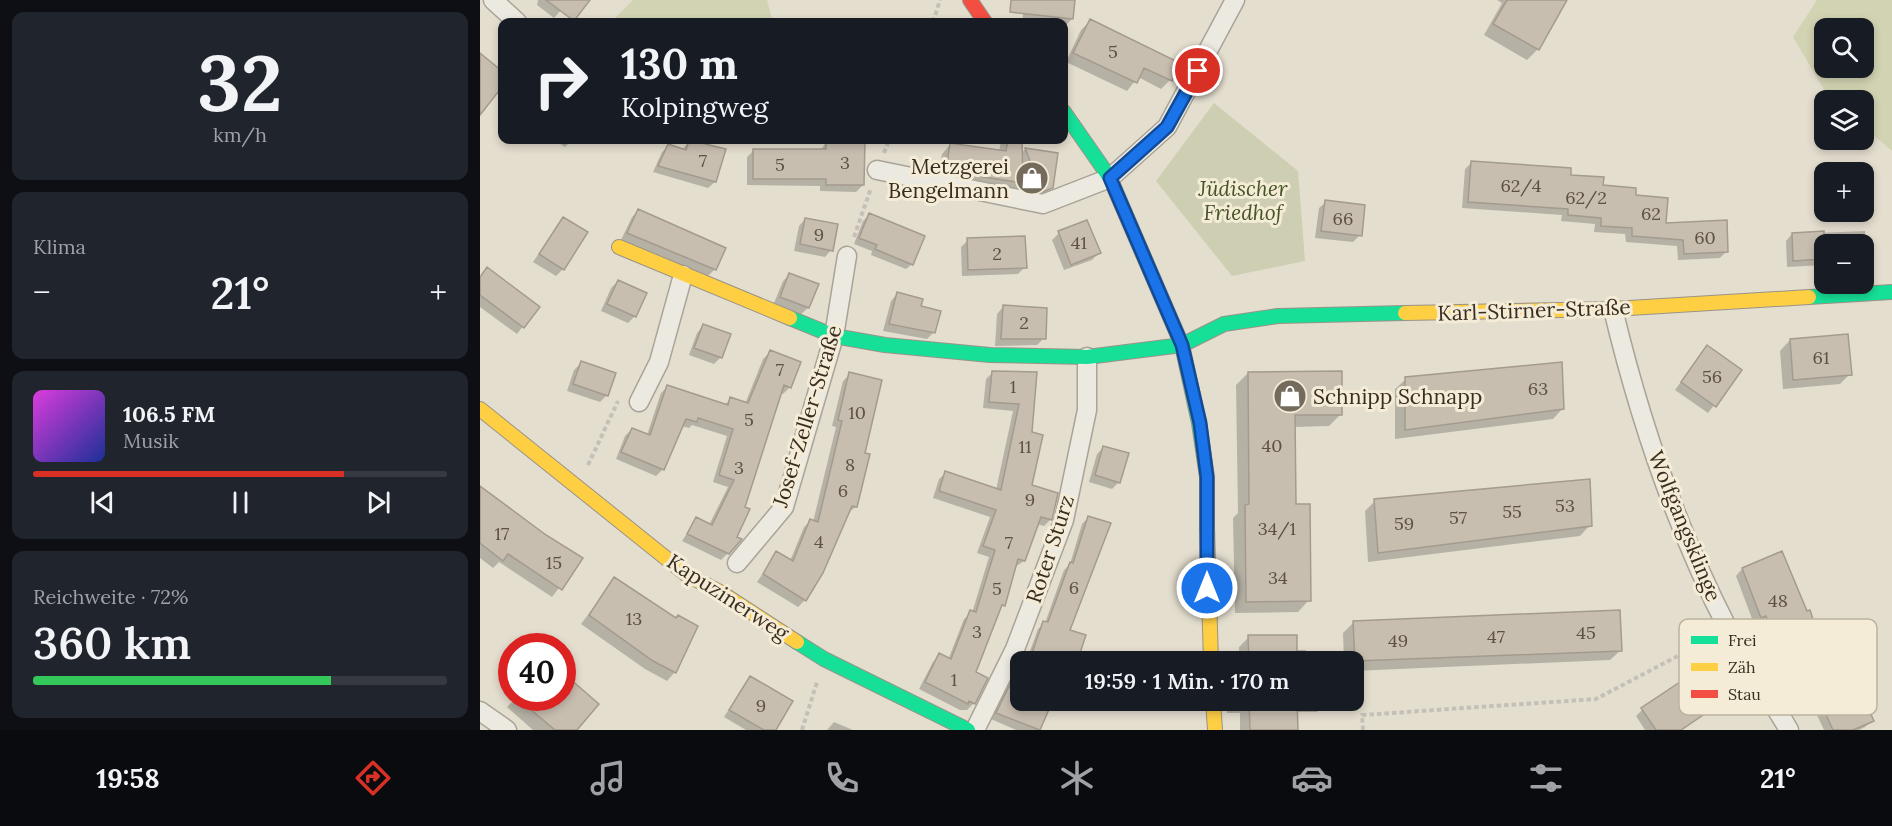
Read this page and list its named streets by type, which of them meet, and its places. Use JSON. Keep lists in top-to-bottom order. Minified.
{"streets":{"street":["Karl-Stirner-Straße","Josef-Zeller-Straße","Wolfgangsklinge","Roter Sturz","Kapuzinerweg"]},"crossings":[["Karl-Stirner-Straße","Josef-Zeller-Straße"],["Karl-Stirner-Straße","Wolfgangsklinge"],["Karl-Stirner-Straße","Roter Sturz"]],"parks":["Jüdischer Friedhof"],"places":{"shop":["Metzgerei Bengelmann","Schnipp Schnapp"]},"house_numbers":["5","7","3","5","62/4","62/2","62","66","9","60","41","2","2","61","7","56","1","63","10","5","40","11","8","3","6","9","53","55","57","59","34/1","17","4","7","15","34","6","5","48","13","3","45","47","49","1","9"],"legend":["Frei","Zäh","Stau"],"page":{"tile":[["32","km/h"],"Klima",["Reichweite · 72%","360 km"]],"map_buttons":["+","−"],"turn":["130 m","Kolpingweg"],"heat":["−","21°","+"],"song":["106.5 FM","Musik"],"limit":"40","trip":"19:59 · 1 Min. · 170 m","tabs":["19:58","21°"]}}
